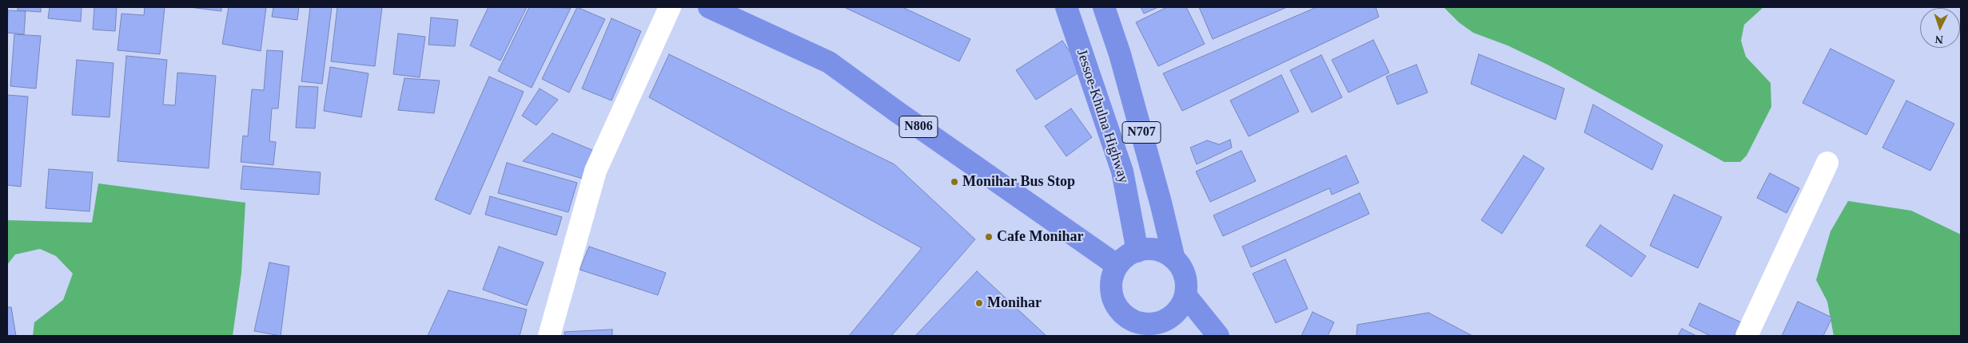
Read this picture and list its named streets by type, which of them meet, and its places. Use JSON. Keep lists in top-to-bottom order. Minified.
{"streets":{"highway":["Jessoe-Khulna Highway","N806","N707"]},"crossings":[["Jessoe-Khulna Highway","N806"],["Jessoe-Khulna Highway","N707"],["N806","N707"]],"places":["Monihar Bus Stop","Cafe Monihar","Monihar"],"north":"bottom"}
